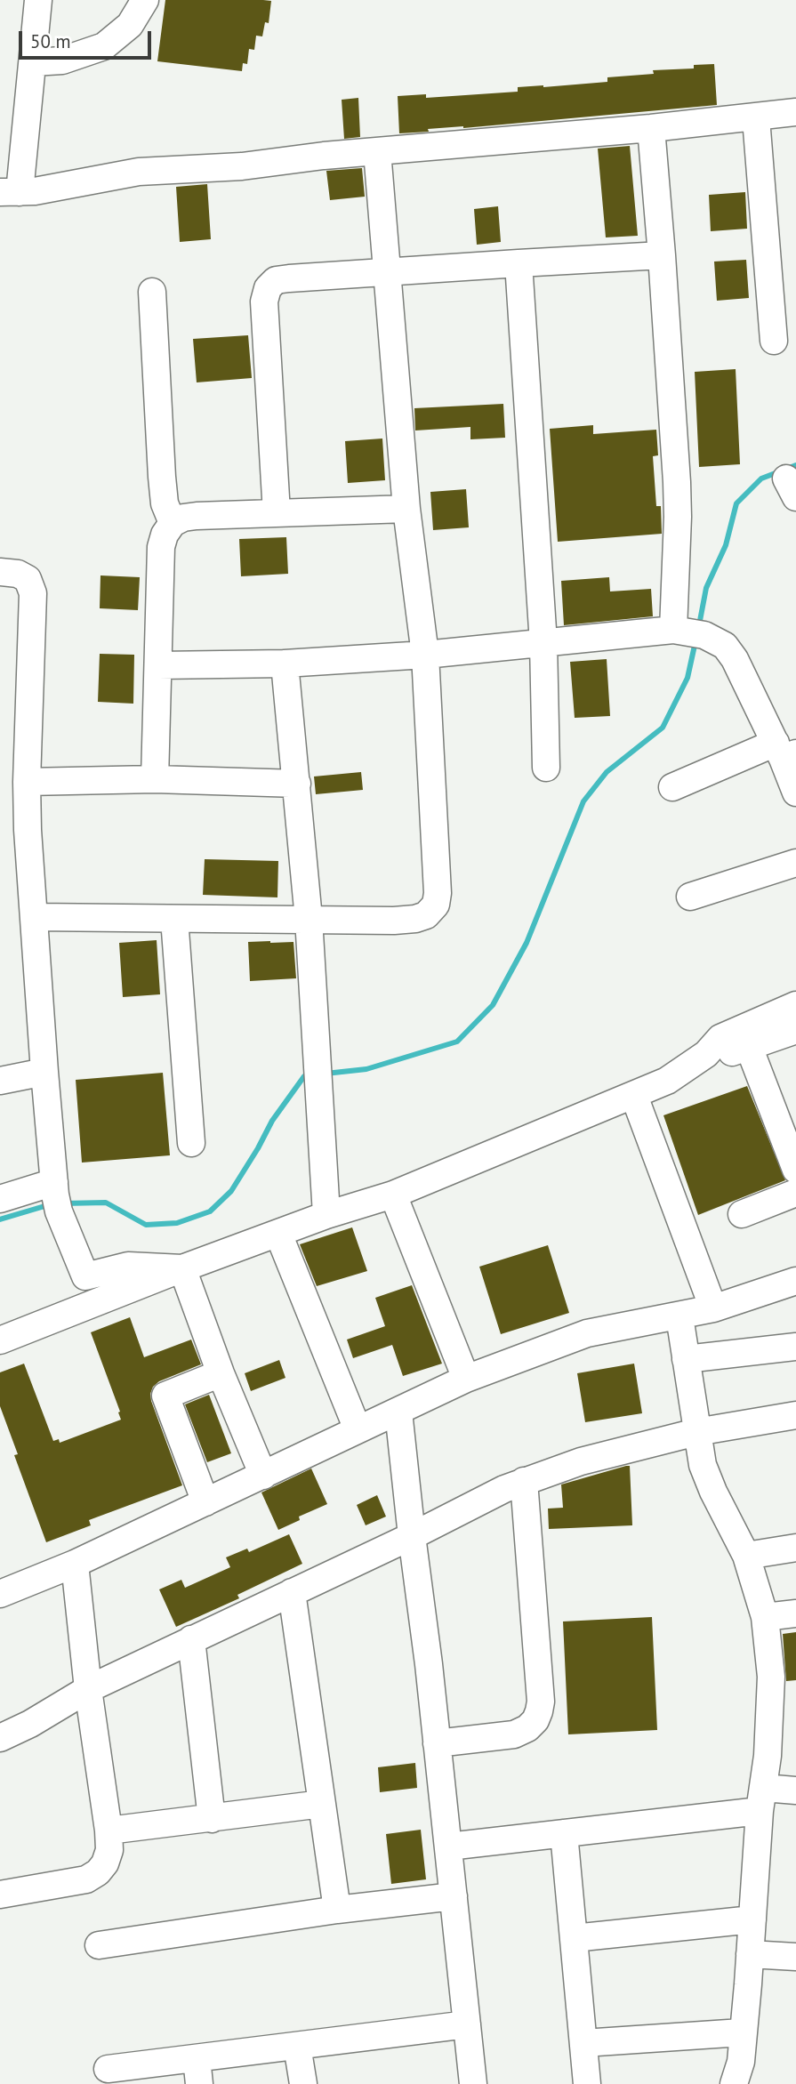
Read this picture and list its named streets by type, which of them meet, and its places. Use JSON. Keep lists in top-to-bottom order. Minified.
{"scale_bar":"50 m"}
